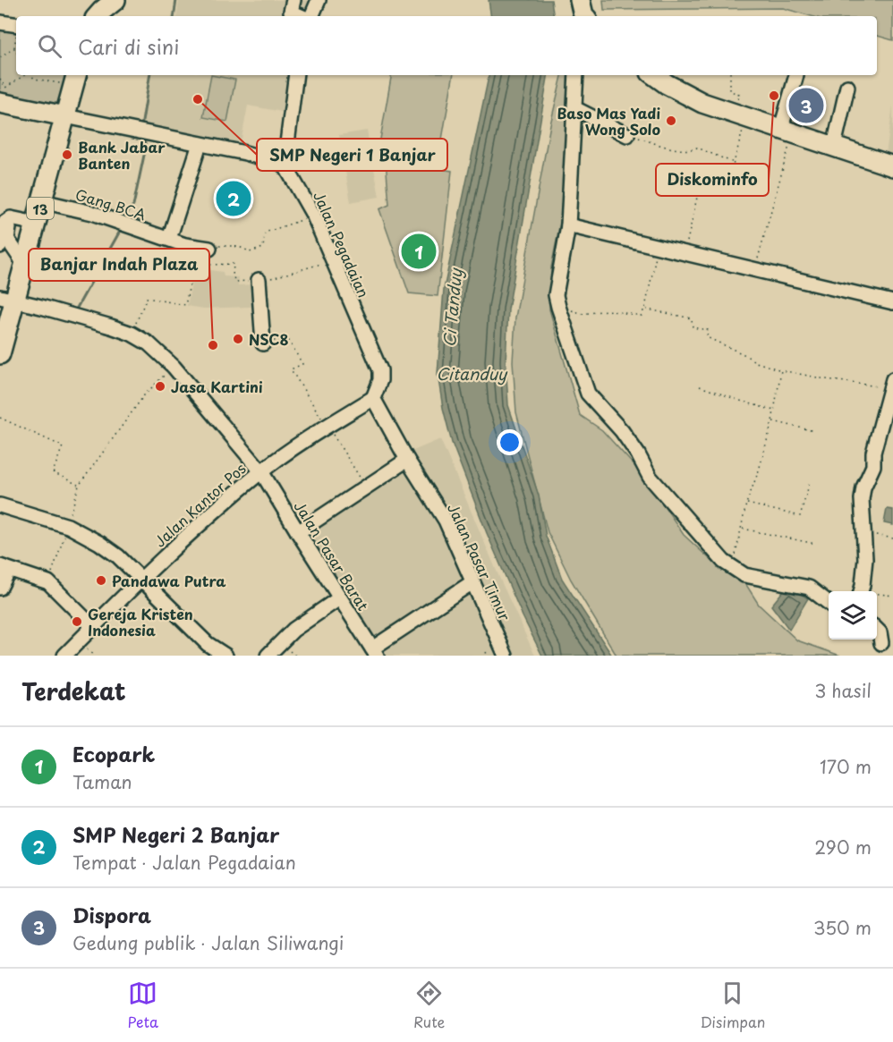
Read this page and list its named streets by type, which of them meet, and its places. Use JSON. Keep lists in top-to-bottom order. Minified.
{"streets":{"highway":["13"],"street":["Gang BCA","Jalan Pegadaian","Jalan Kantor Pos","Jalan Pasar Barat","Jalan Pasar Timur"]},"crossings":[["Gang BCA","13"],["13","Jalan Pasar Barat"],["Jalan Pegadaian","Jalan Kantor Pos"],["Jalan Pegadaian","Jalan Pasar Timur"],["Jalan Kantor Pos","Jalan Pasar Barat"],["Jalan Kantor Pos","Jalan Pasar Timur"]],"water":["Ci Tanduy","Citanduy"],"places":["Diskominfo","SMP Negeri 1 Banjar","Baso Mas Yadi Wong Solo","Bank Jabar Banten","NSC8","Banjar Indah Plaza","Jasa Kartini","Pandawa Putra","Gereja Kristen Indonesia"],"page":{"search":"Cari di sini","pins":["3","2","1"],"heading":["Terdekat","3 hasil"],"list":[{"mark":"1","name":"Ecopark","note":"Taman","value":"170 m"},{"mark":"2","name":"SMP Negeri 2 Banjar","note":"Tempat · Jalan Pegadaian","value":"290 m"},{"mark":"3","name":"Dispora","note":"Gedung publik · Jalan Siliwangi","value":"350 m"}],"nav":["Peta","Rute","Disimpan"]}}
